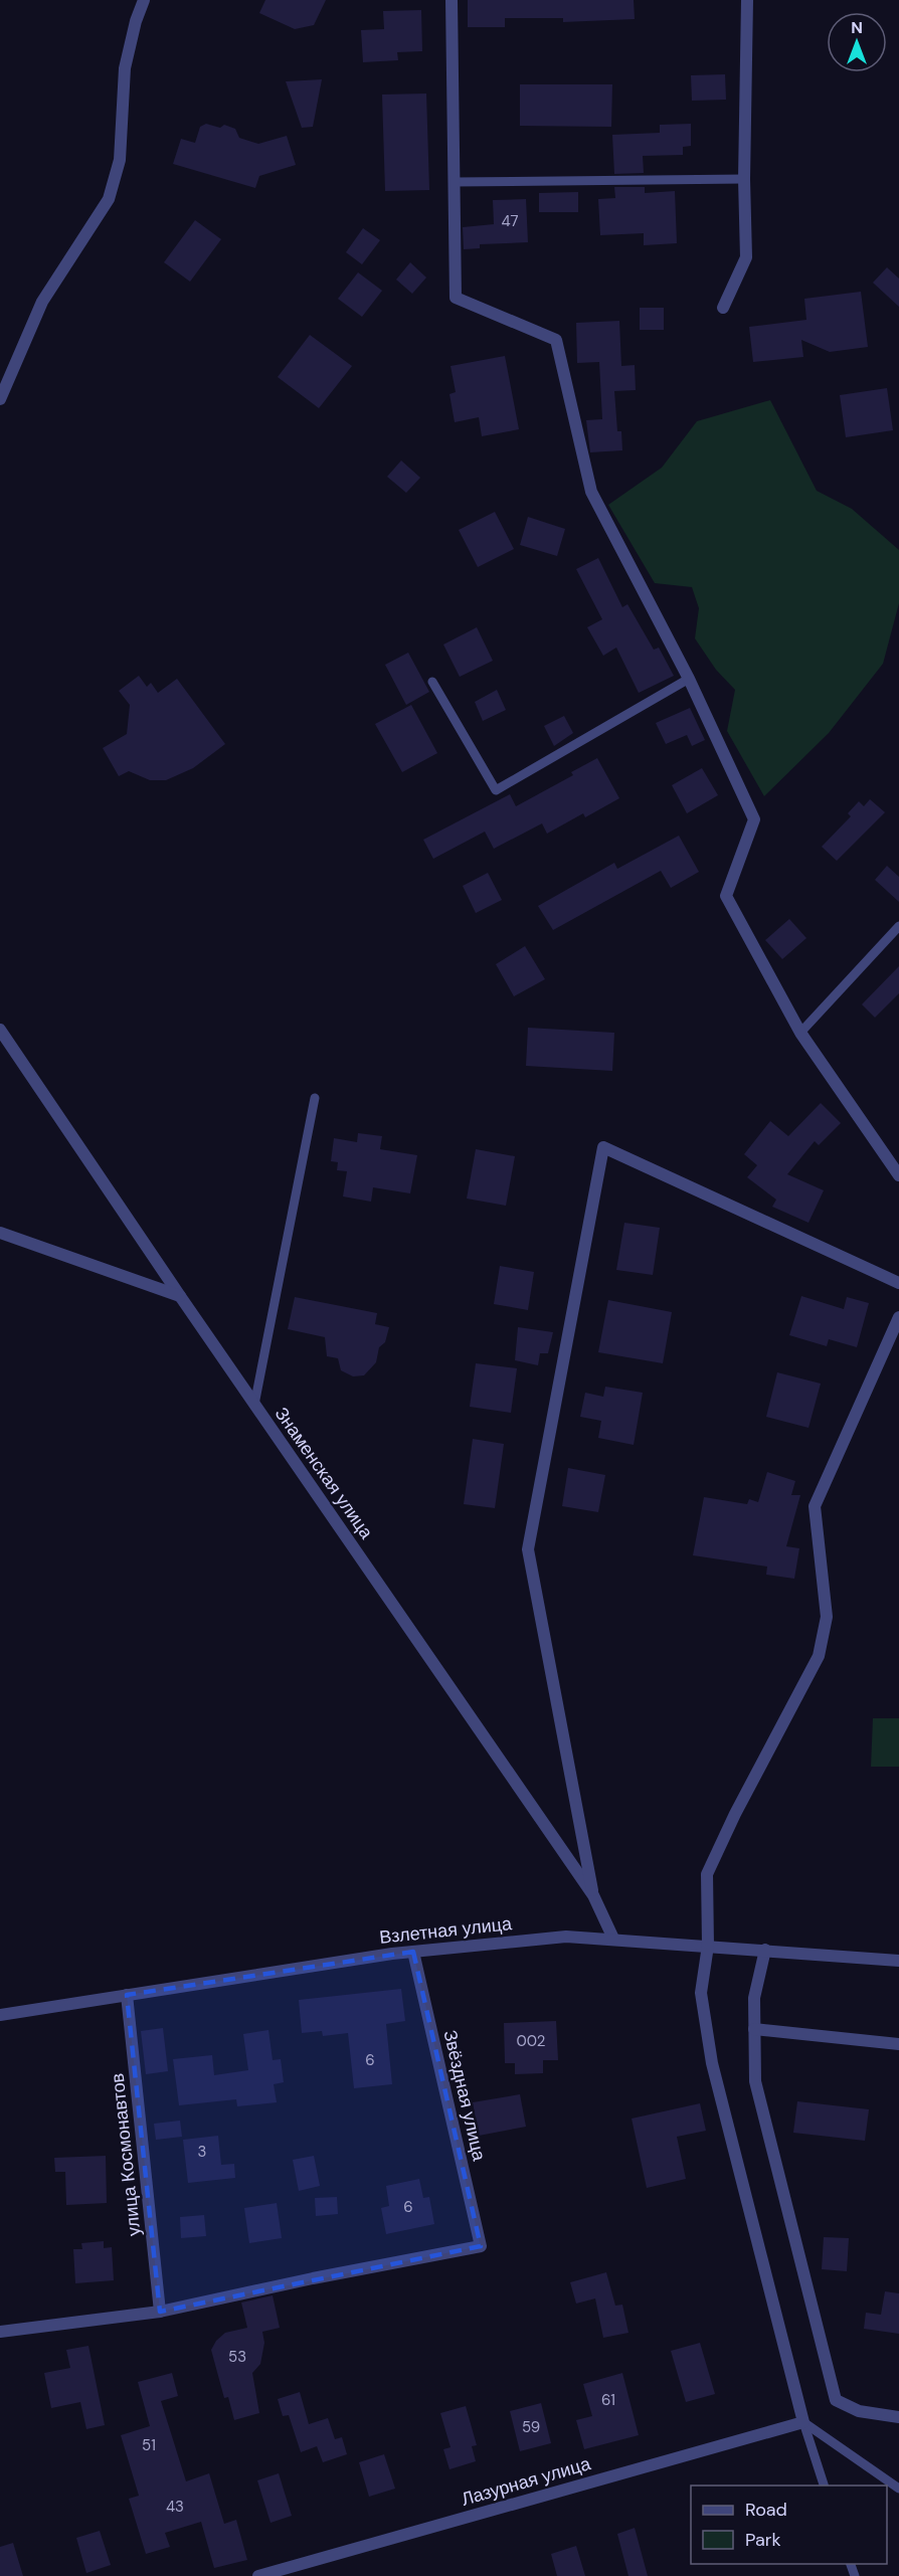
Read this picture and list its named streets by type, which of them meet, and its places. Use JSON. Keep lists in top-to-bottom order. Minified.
{"streets":{"street":["Знаменская улица","Взлетная улица","Звёздная улица","улица Космонавтов","Лазурная улица"]},"crossings":[["Знаменская улица","Взлетная улица"],["Взлетная улица","Звёздная улица"],["Взлетная улица","улица Космонавтов"],["Звёздная улица","улица Космонавтов"]],"house_numbers":["47","002","6","3","6","53","61","59","51","43"],"legend":["Road","Park"],"north":"top"}
